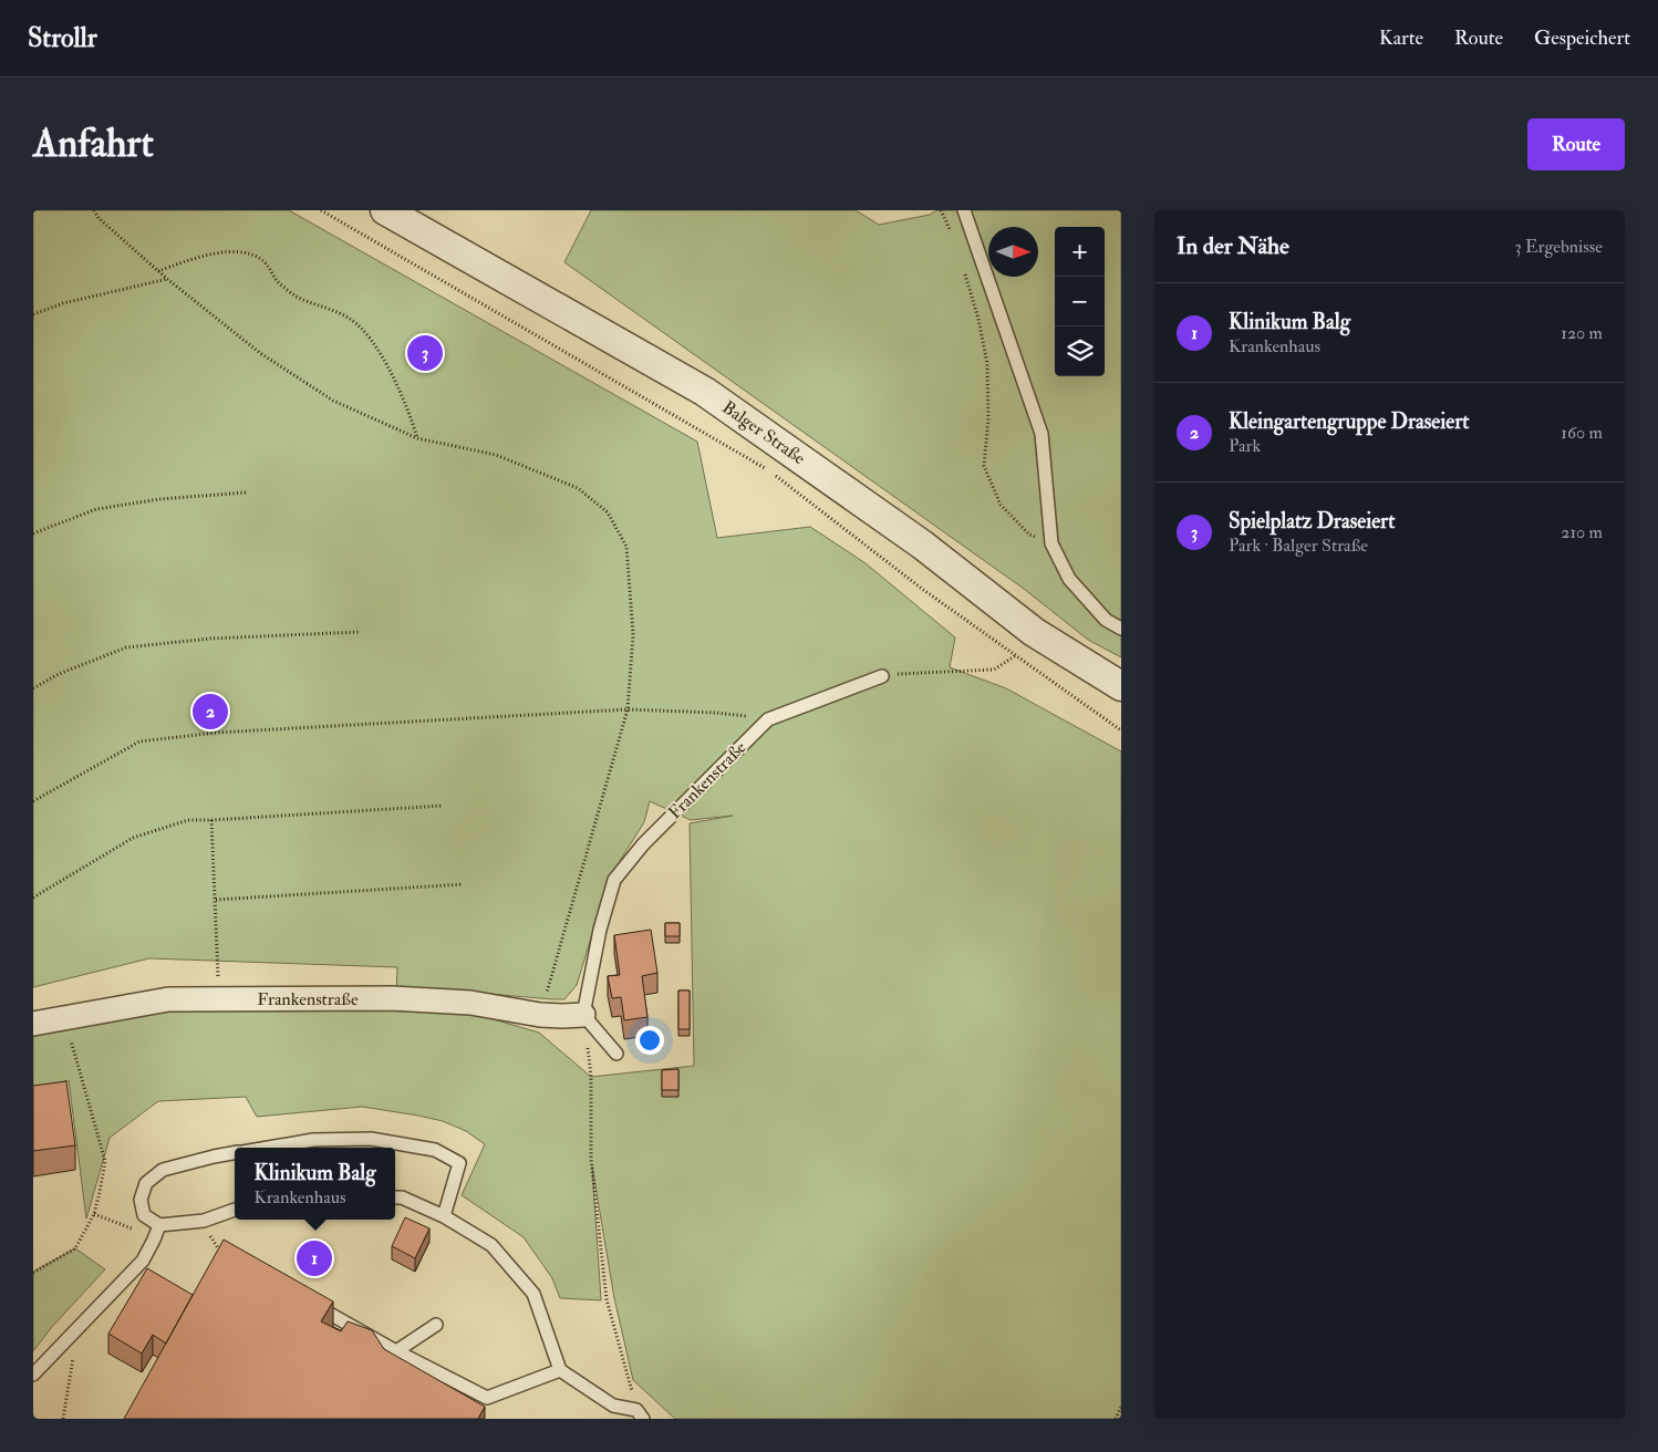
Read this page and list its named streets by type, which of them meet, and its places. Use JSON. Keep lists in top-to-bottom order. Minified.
{"streets":{"street":["Balger Straße","Frankenstraße"]},"north":"right","page":{"header":"Strollr","nav":["Karte","Route","Gespeichert"],"buttons":"Route","title":"Anfahrt","heading":["In der Nähe","3 Ergebnisse"],"map_buttons":["+","−"],"list":[{"mark":"1","name":"Klinikum Balg","note":"Krankenhaus","value":"120 m"},{"mark":"2","name":"Kleingartengruppe Draseiert","note":"Park","value":"160 m"},{"mark":"3","name":"Spielplatz Draseiert","note":"Park · Balger Straße","value":"210 m"}],"pins":["3","2","1"],"popup":["Klinikum Balg","Krankenhaus"]}}
